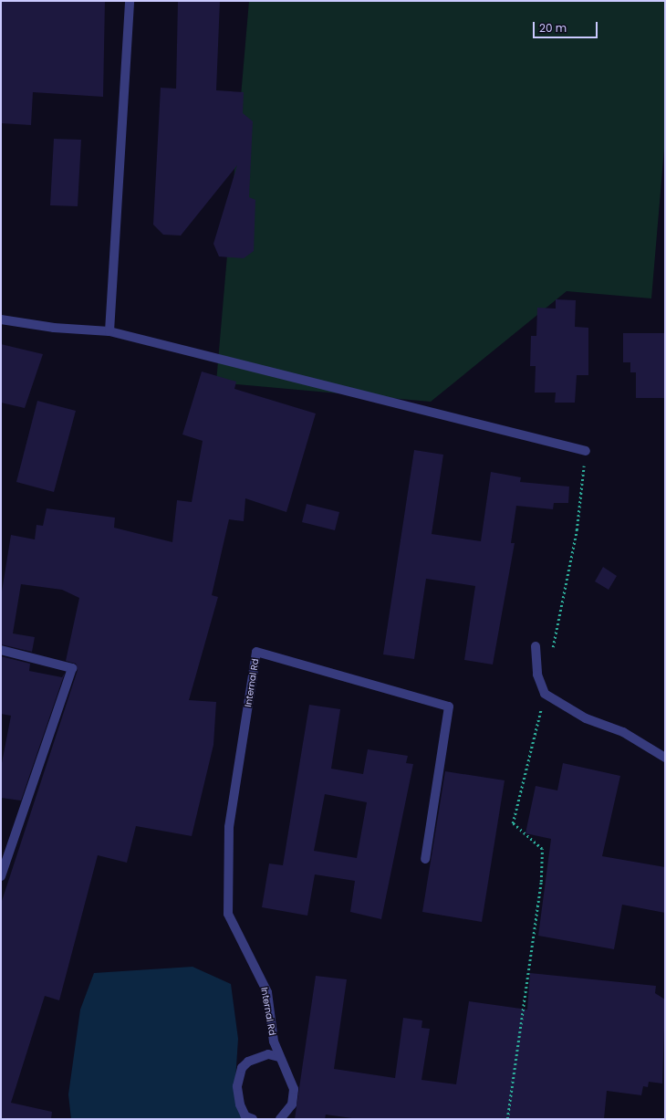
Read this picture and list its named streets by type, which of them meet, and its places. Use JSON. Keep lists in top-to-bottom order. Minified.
{"streets":{"street":["Internal Rd"]},"scale_bar":"20 m"}
